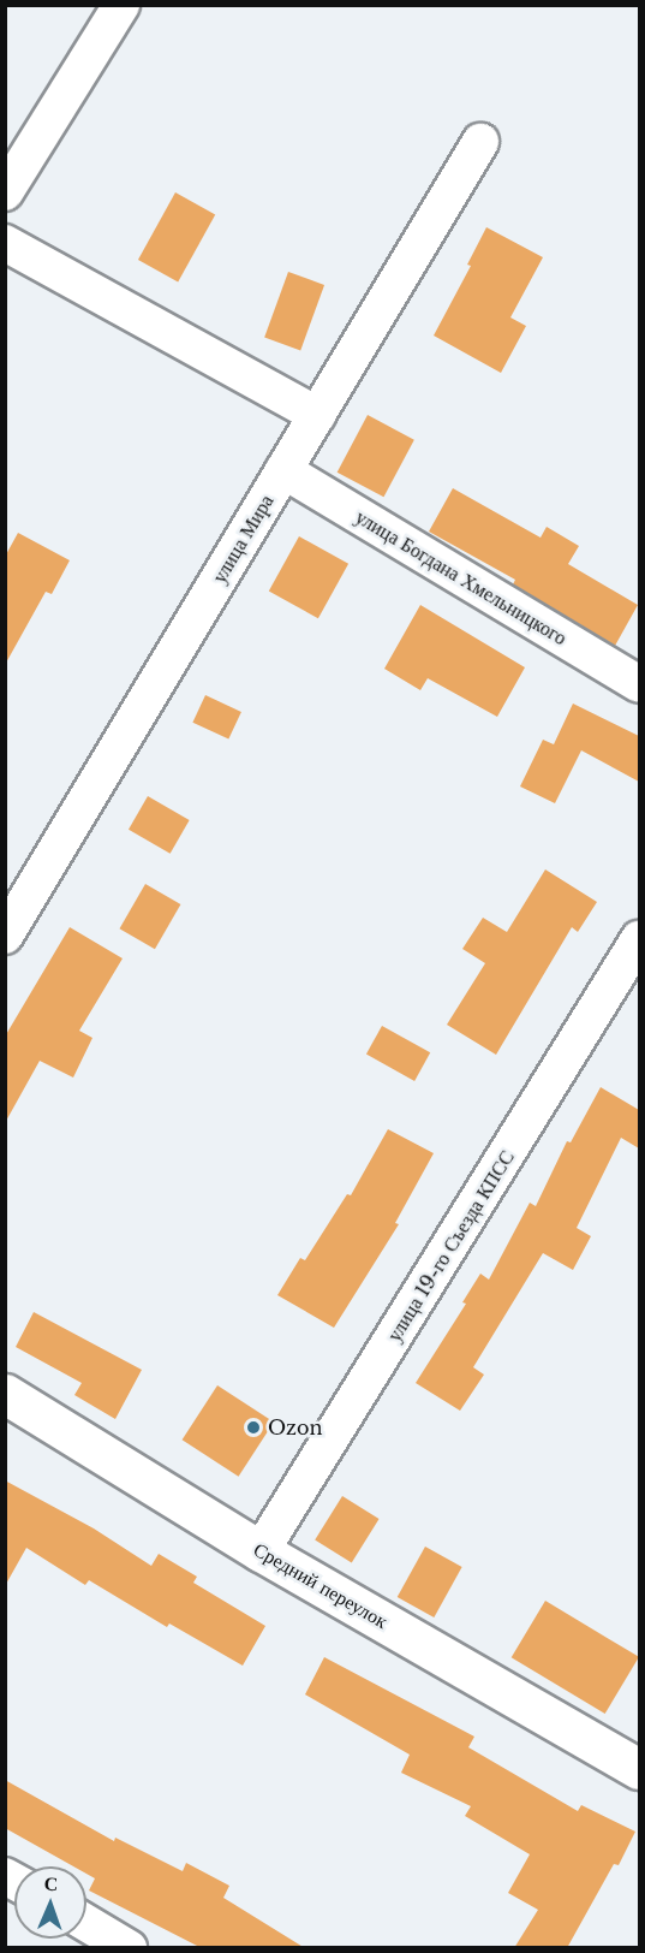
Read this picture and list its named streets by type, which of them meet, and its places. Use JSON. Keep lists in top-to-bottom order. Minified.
{"streets":{"street":["улица Мира","улица Богдана Хмельницкого","улица 19-го Съезда КПСС","Средний переулок"]},"crossings":[["улица Мира","улица Богдана Хмельницкого"],["улица 19-го Съезда КПСС","Средний переулок"]],"places":["Ozon"],"north":"top"}
